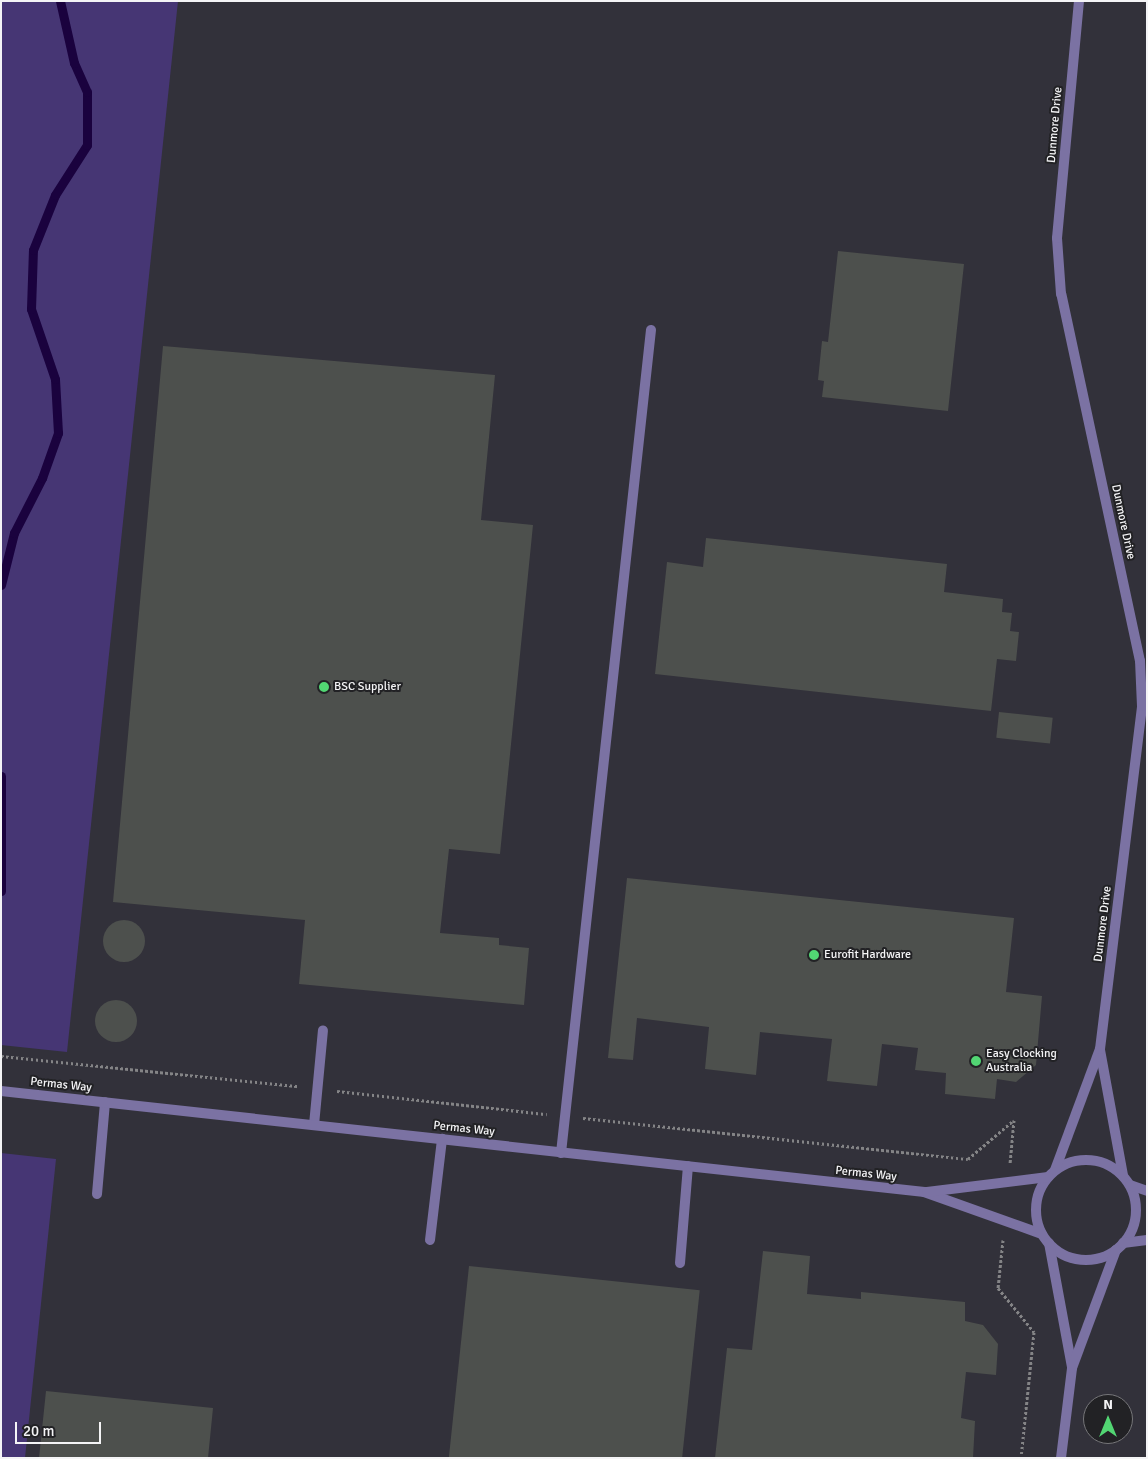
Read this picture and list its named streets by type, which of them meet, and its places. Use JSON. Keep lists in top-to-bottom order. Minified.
{"streets":{"street":["Dunmore Drive","Permas Way"]},"crossings":[["Dunmore Drive","Permas Way"]],"places":["BSC Supplier","Eurofit Hardware","Easy Clocking Australia"],"scale_bar":"20 m","north":"top"}
